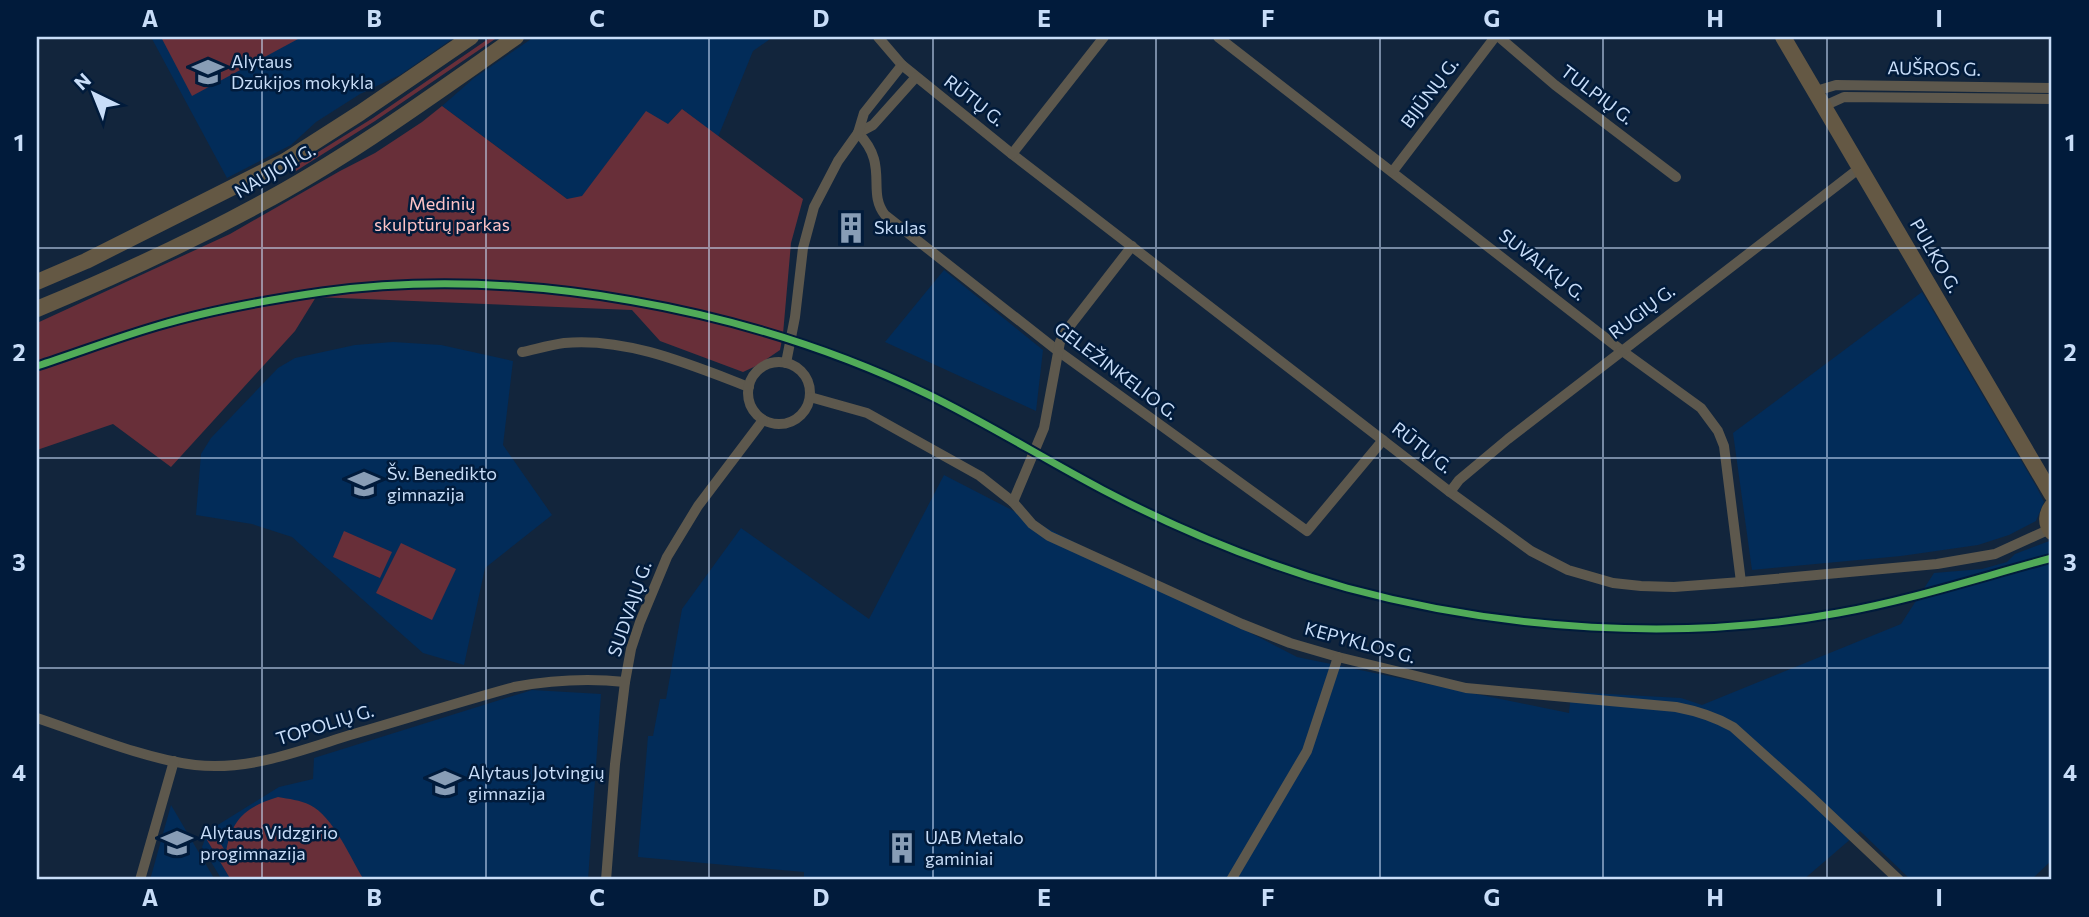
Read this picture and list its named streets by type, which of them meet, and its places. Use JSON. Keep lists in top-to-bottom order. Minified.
{"streets":{"main road":["NAUJOJI G.","PULKO G."],"street":["AUŠROS G.","BIJŪNŲ G.","TULPIŲ G.","RŪTŲ G.","SUVALKŲ G.","RUGIŲ G.","GELEŽINKELIO G.","SUDVAJŲ G.","KEPYKLOS G.","TOPOLIŲ G."]},"crossings":[["AUŠROS G.","PULKO G."],["BIJŪNŲ G.","TULPIŲ G."],["BIJŪNŲ G.","SUVALKŲ G."],["RŪTŲ G.","SUVALKŲ G."],["RŪTŲ G.","RUGIŲ G."],["RŪTŲ G.","GELEŽINKELIO G."],["PULKO G.","RUGIŲ G."],["SUVALKŲ G.","RUGIŲ G."],["SUDVAJŲ G.","KEPYKLOS G."],["SUDVAJŲ G.","TOPOLIŲ G."]],"parks":["Medinių skulptūrų parkas"],"places":{"school or university":["Alytaus Dzūkijos mokykla","Šv. Benedikto gimnazija","Alytaus Jotvingių gimnazija","Alytaus Vidzgirio progimnazija"],"building":["Skulas","UAB Metalo gaminiai"]},"north":"top left","grid":{"columns":["A","B","C","D","E","F","G","H","I"],"rows":["1","2","3","4"]}}
